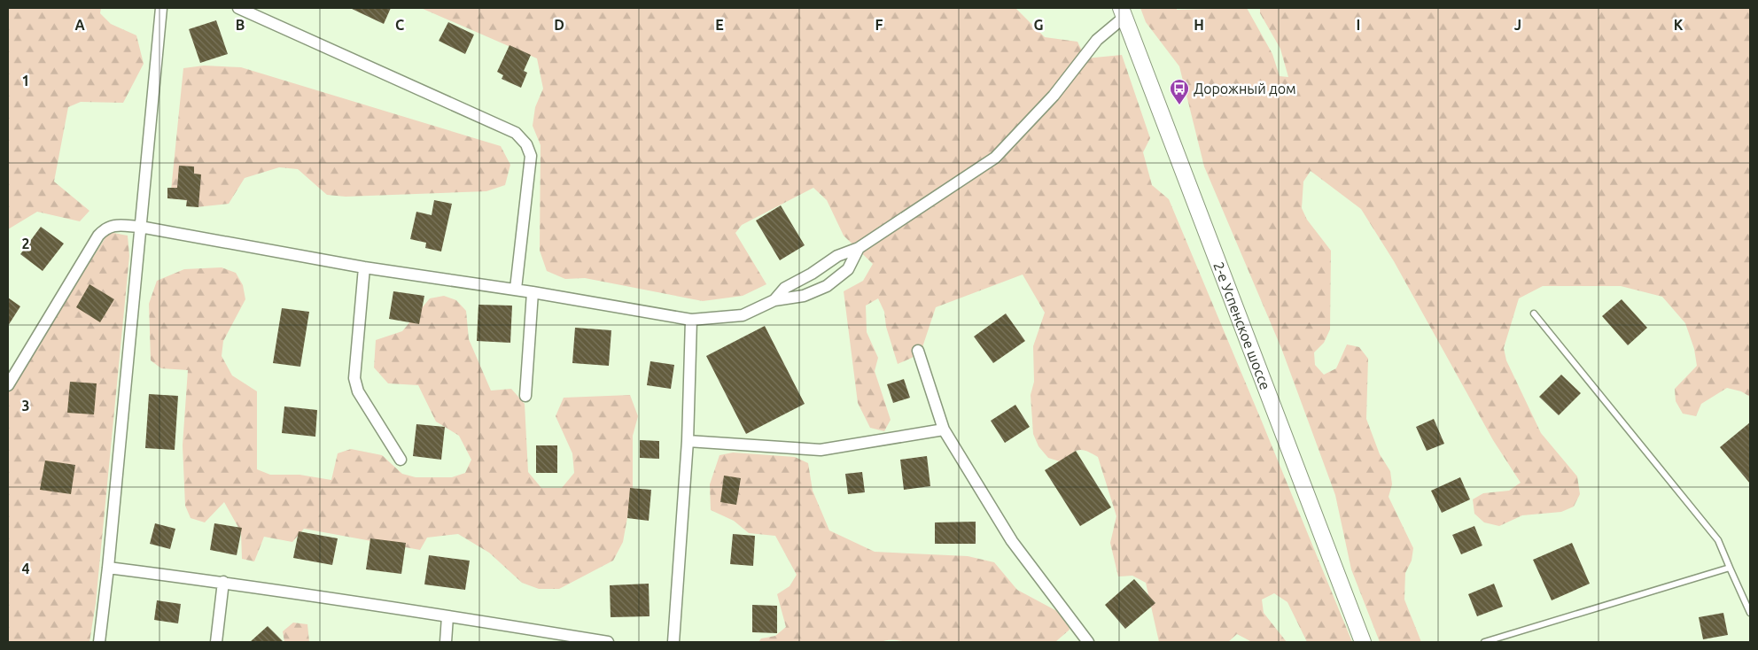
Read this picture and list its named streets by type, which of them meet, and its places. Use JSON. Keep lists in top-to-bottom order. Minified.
{"streets":{"main road":["2-е Успенское шоссе"]},"places":{"bus stop":["Дорожный дом"]},"grid":{"columns":["A","B","C","D","E","F","G","H","I","J","K"],"rows":["1","2","3","4"]}}
